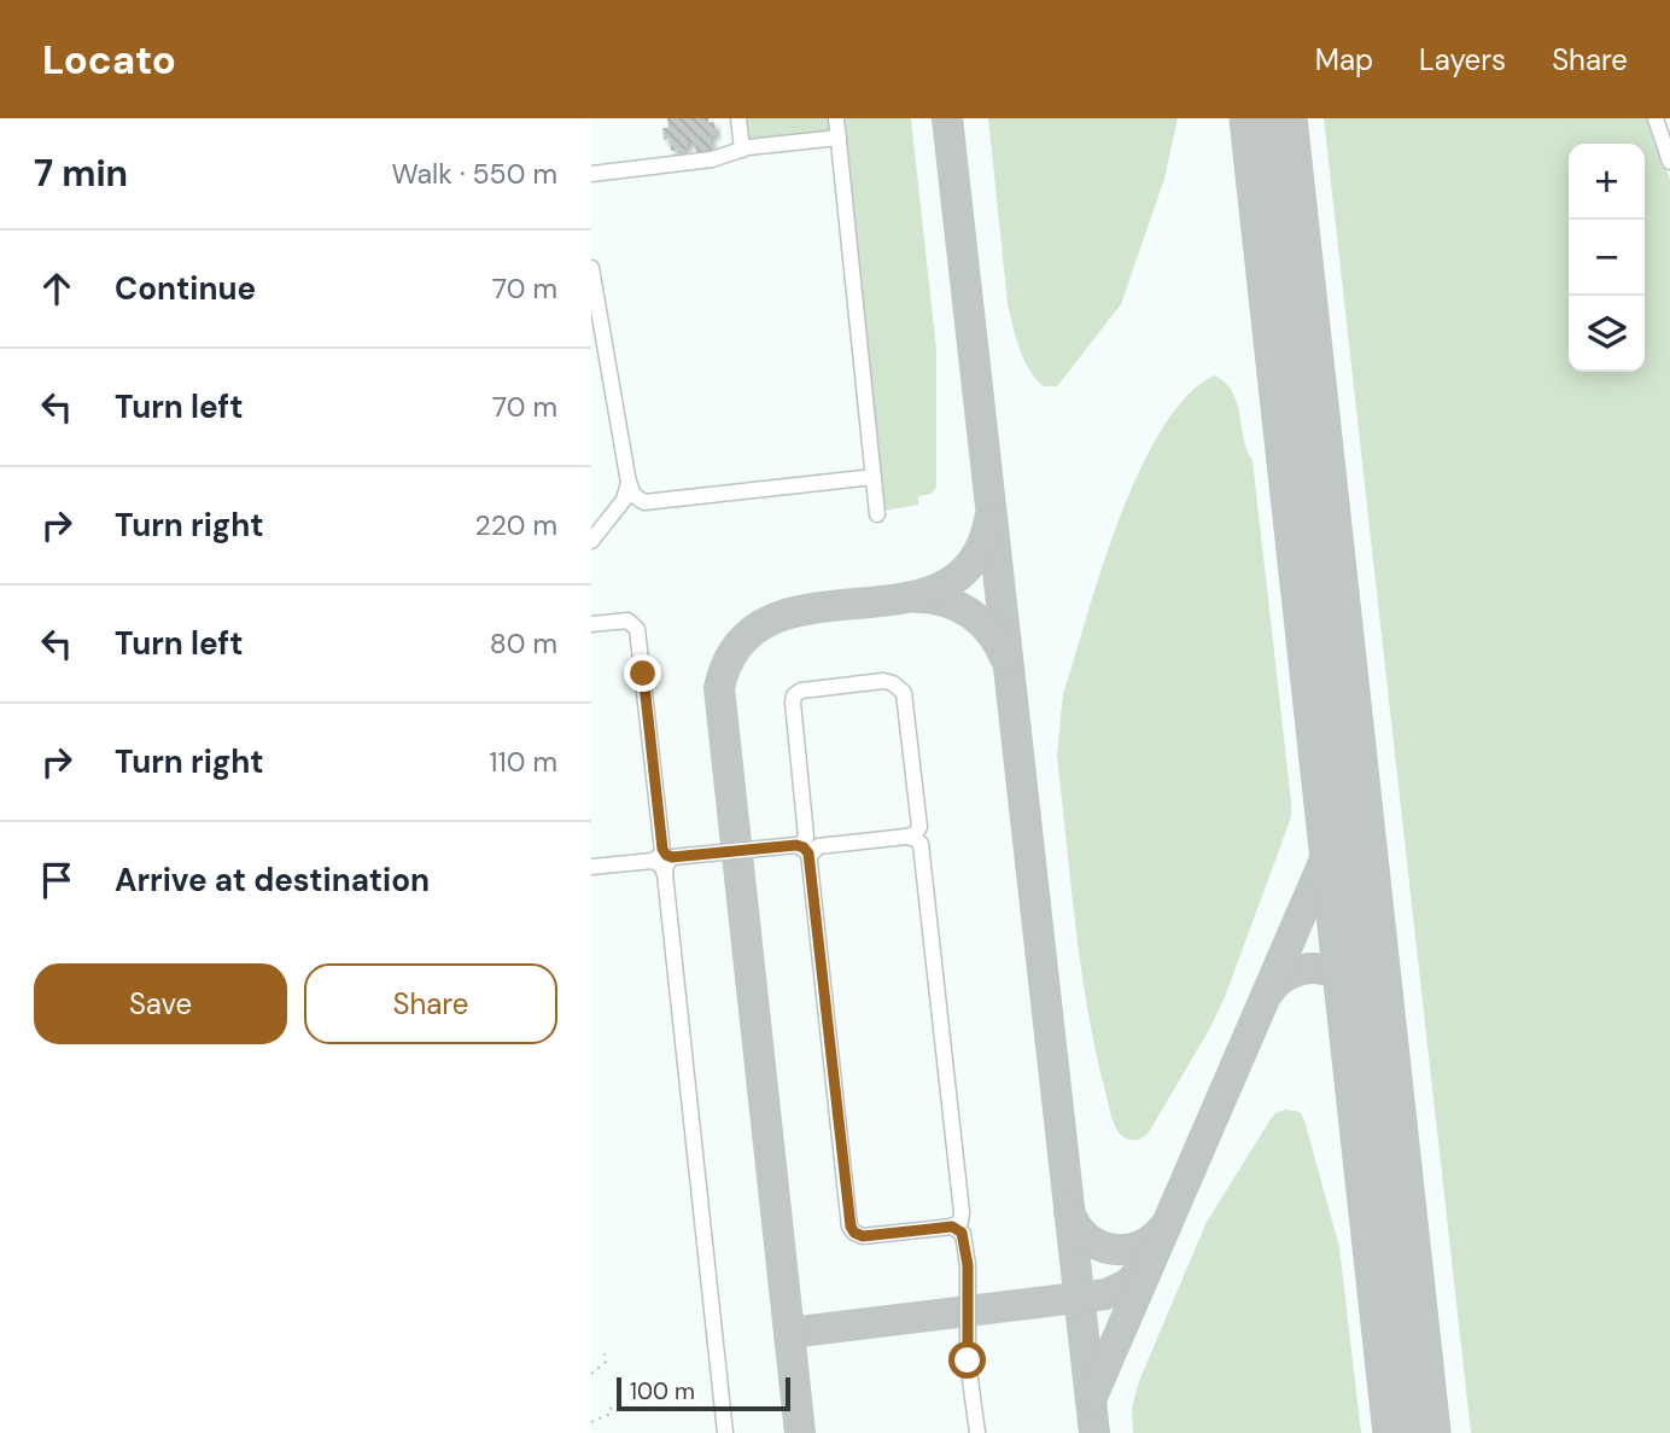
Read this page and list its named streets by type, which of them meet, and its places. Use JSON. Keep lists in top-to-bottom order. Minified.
{"scale_bar":"100 m","page":{"header":"Locato","nav":["Map","Layers","Share"],"heading":["7 min","Walk · 550 m"],"map_buttons":["+","−"],"list":[["Continue","70 m"],["Turn left","70 m"],["Turn right","220 m"],["Turn left","80 m"],["Turn right","110 m"],"Arrive at destination"],"buttons":["Save","Share"],"scale":"100 m"}}
